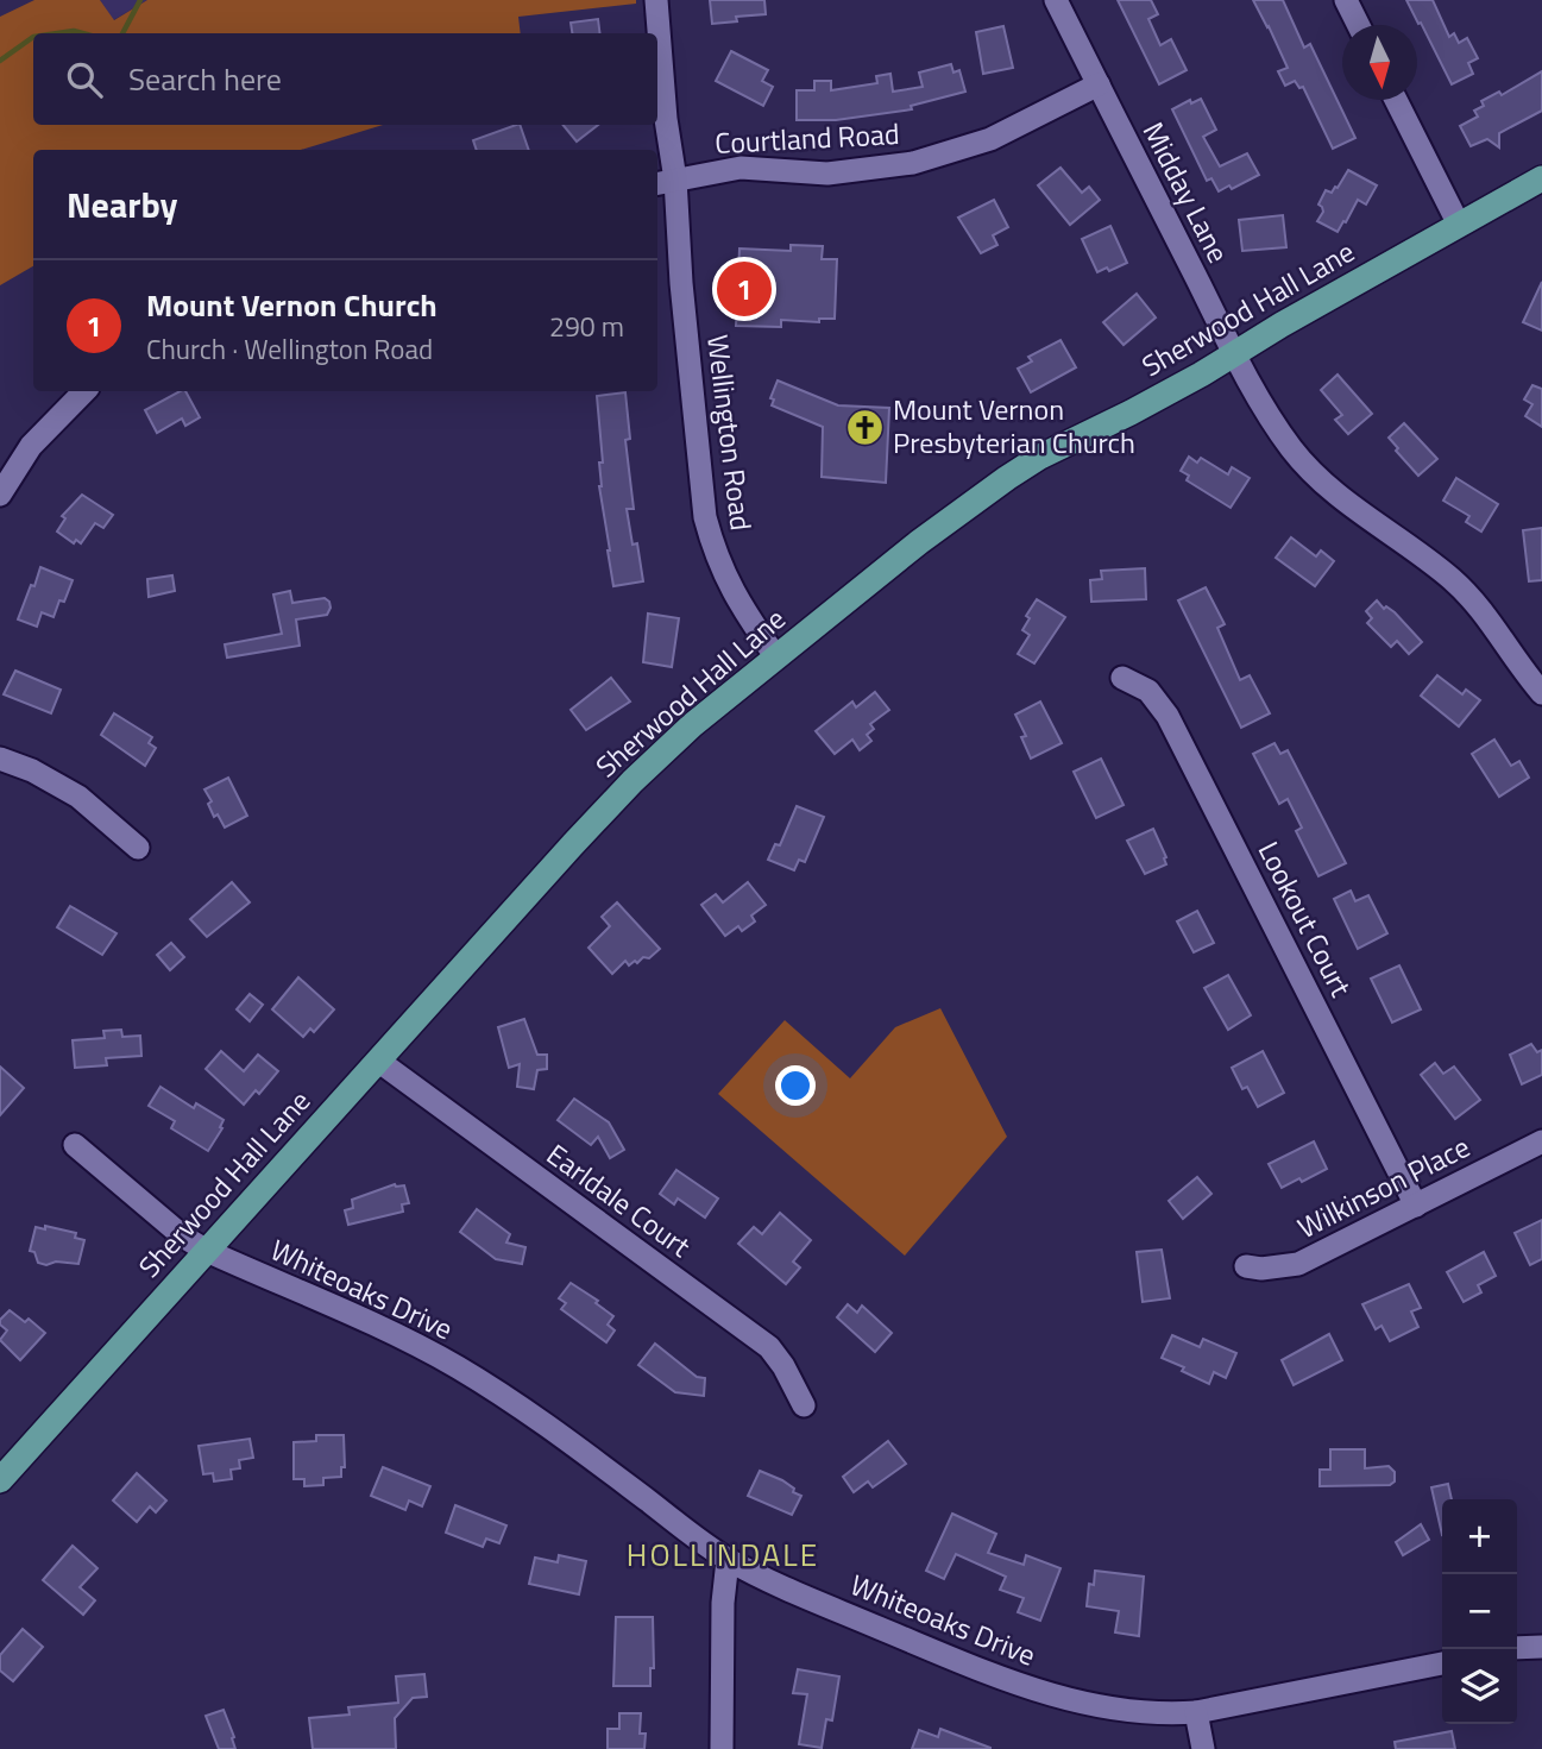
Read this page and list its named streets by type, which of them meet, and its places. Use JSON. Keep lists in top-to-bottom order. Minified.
{"streets":{"main road":["Sherwood Hall Lane"],"street":["Courtland Road","Midday Lane","Wellington Road","Lookout Court","Wilkinson Place","Earldale Court","Whiteoaks Drive"]},"crossings":[["Courtland Road","Midday Lane"],["Courtland Road","Wellington Road"],["Midday Lane","Sherwood Hall Lane"],["Sherwood Hall Lane","Wellington Road"],["Sherwood Hall Lane","Earldale Court"],["Sherwood Hall Lane","Whiteoaks Drive"],["Lookout Court","Wilkinson Place"]],"districts":["HOLLINDALE"],"places":{"church":["Mount Vernon Presbyterian Church"]},"north":"bottom","page":{"search":"Search here","heading":"Nearby","pins":"1","list":[{"mark":"1","name":"Mount Vernon Church","note":"Church · Wellington Road","value":"290 m"}],"map_buttons":["+","−"]}}
